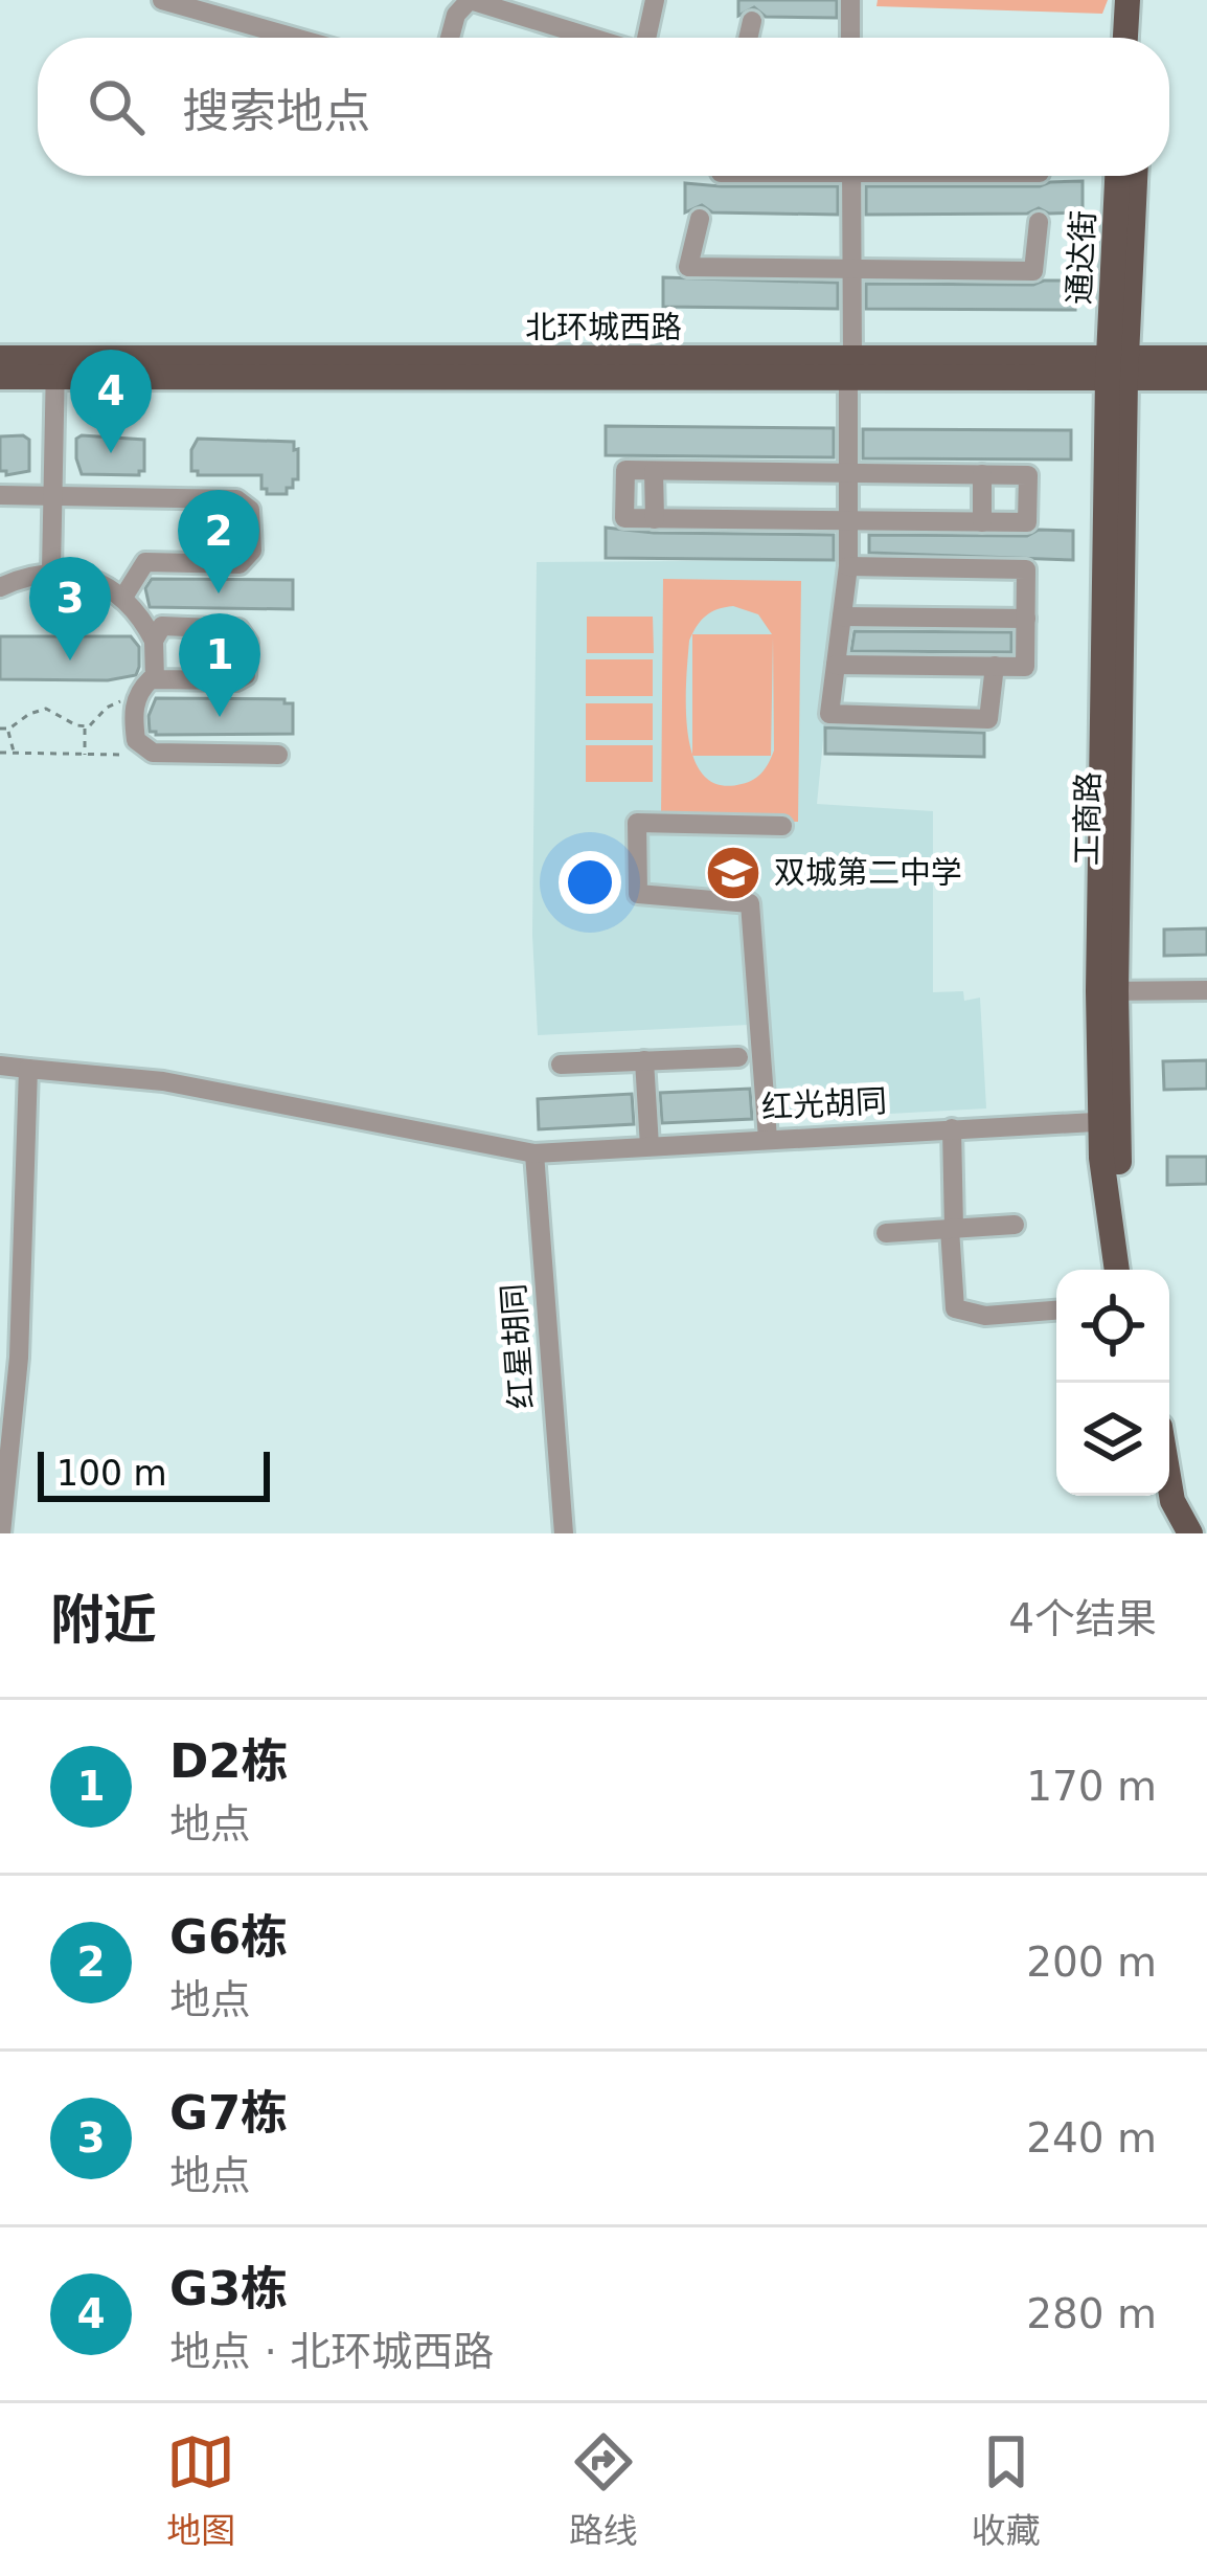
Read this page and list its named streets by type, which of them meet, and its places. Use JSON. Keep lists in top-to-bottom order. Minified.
{"streets":{"main road":["通达街","北环城西路","工商路"],"street":["红光胡同","红星胡同"]},"crossings":[["通达街","北环城西路"],["通达街","工商路"],["北环城西路","工商路"],["工商路","红光胡同"],["红光胡同","红星胡同"]],"places":{"school or university":["双城第二中学"]},"scale_bar":"100 m","page":{"search":"搜索地点","pins":["4","2","3","1"],"scale":"100 m","heading":["附近","4个结果"],"list":[{"mark":"1","name":"D2栋","note":"地点","value":"170 m"},{"mark":"2","name":"G6栋","note":"地点","value":"200 m"},{"mark":"3","name":"G7栋","note":"地点","value":"240 m"},{"mark":"4","name":"G3栋","note":"地点 · 北环城西路","value":"280 m"}],"nav":["地图","路线","收藏"]}}
